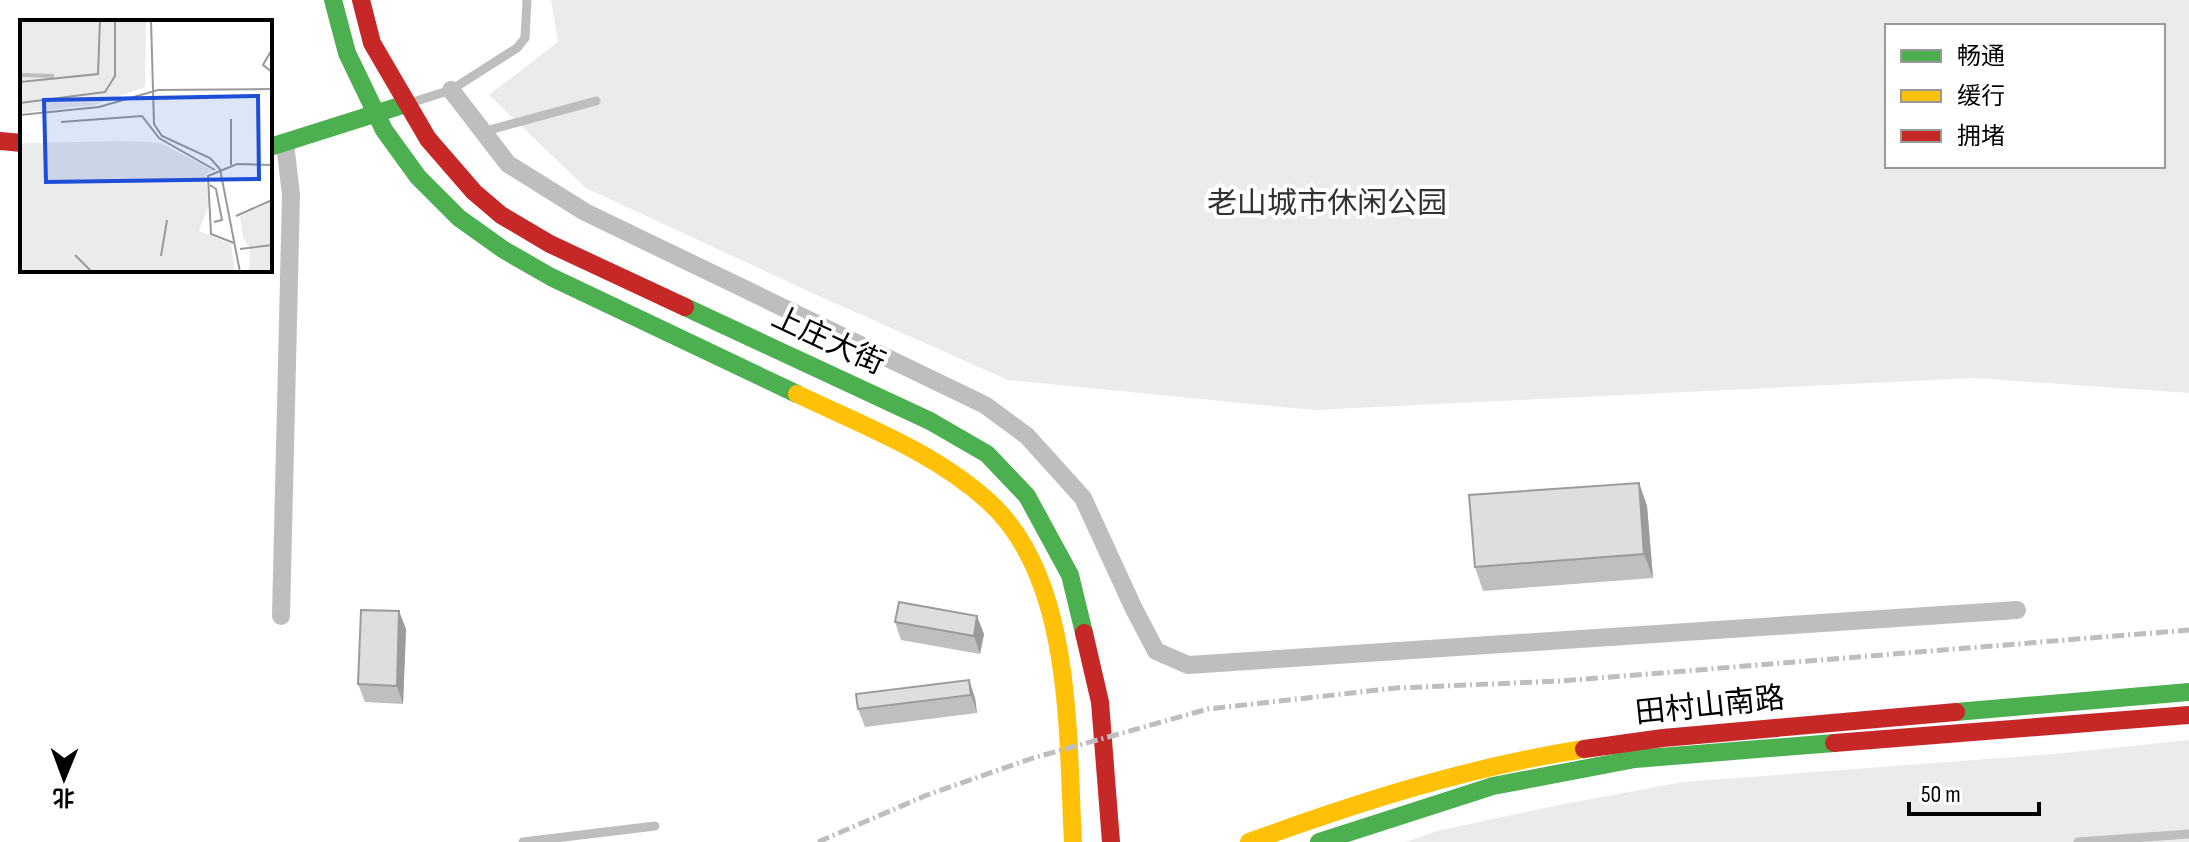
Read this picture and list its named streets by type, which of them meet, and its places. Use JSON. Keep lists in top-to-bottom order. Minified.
{"streets":{"main road":["上庄大街","田村山南路"]},"parks":["老山城市休闲公园"],"legend":["畅通","缓行","拥堵"],"scale_bar":"50 m","north":"bottom"}
